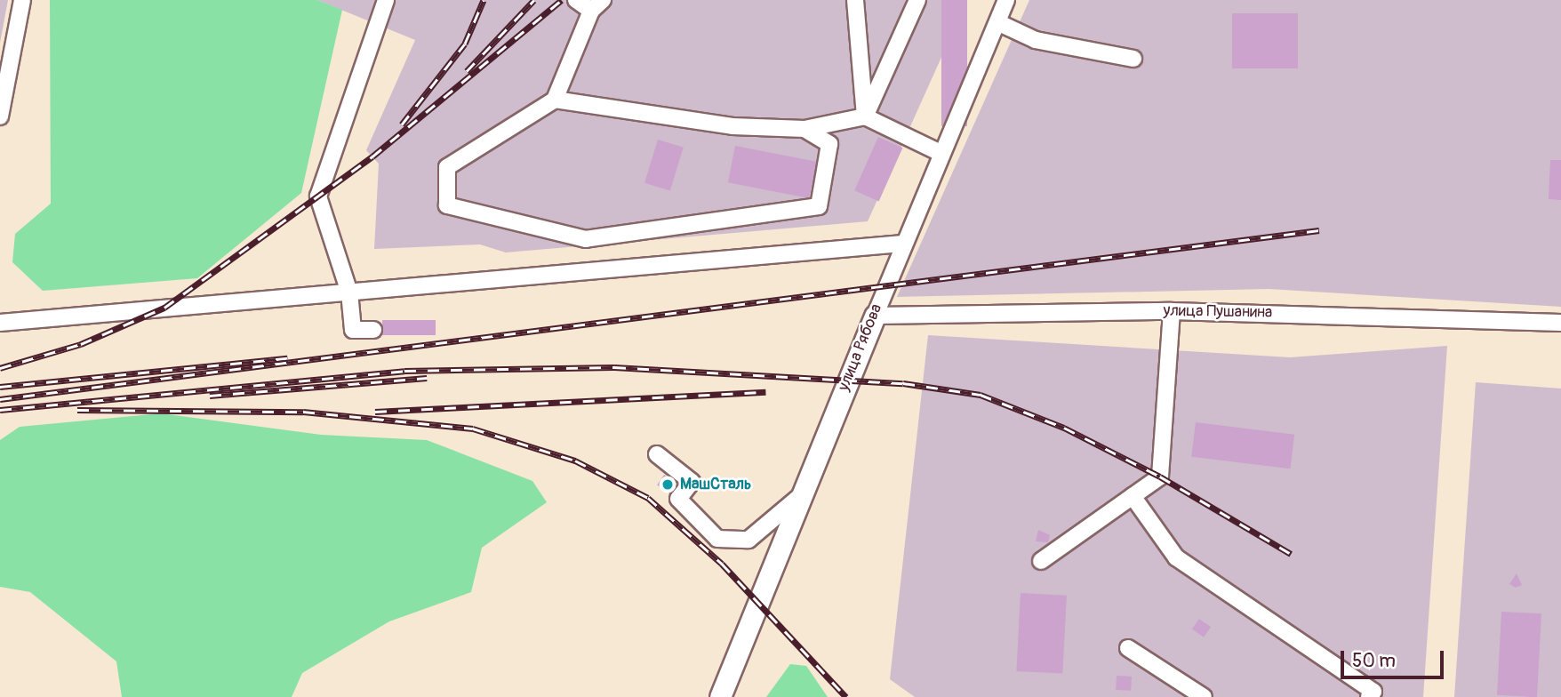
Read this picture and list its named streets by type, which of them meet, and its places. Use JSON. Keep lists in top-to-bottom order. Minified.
{"streets":{"main road":["улица Рябова"],"street":["улица Пушанина"]},"crossings":[["улица Пушанина","улица Рябова"]],"places":["МашСталь"],"scale_bar":"50 m"}
